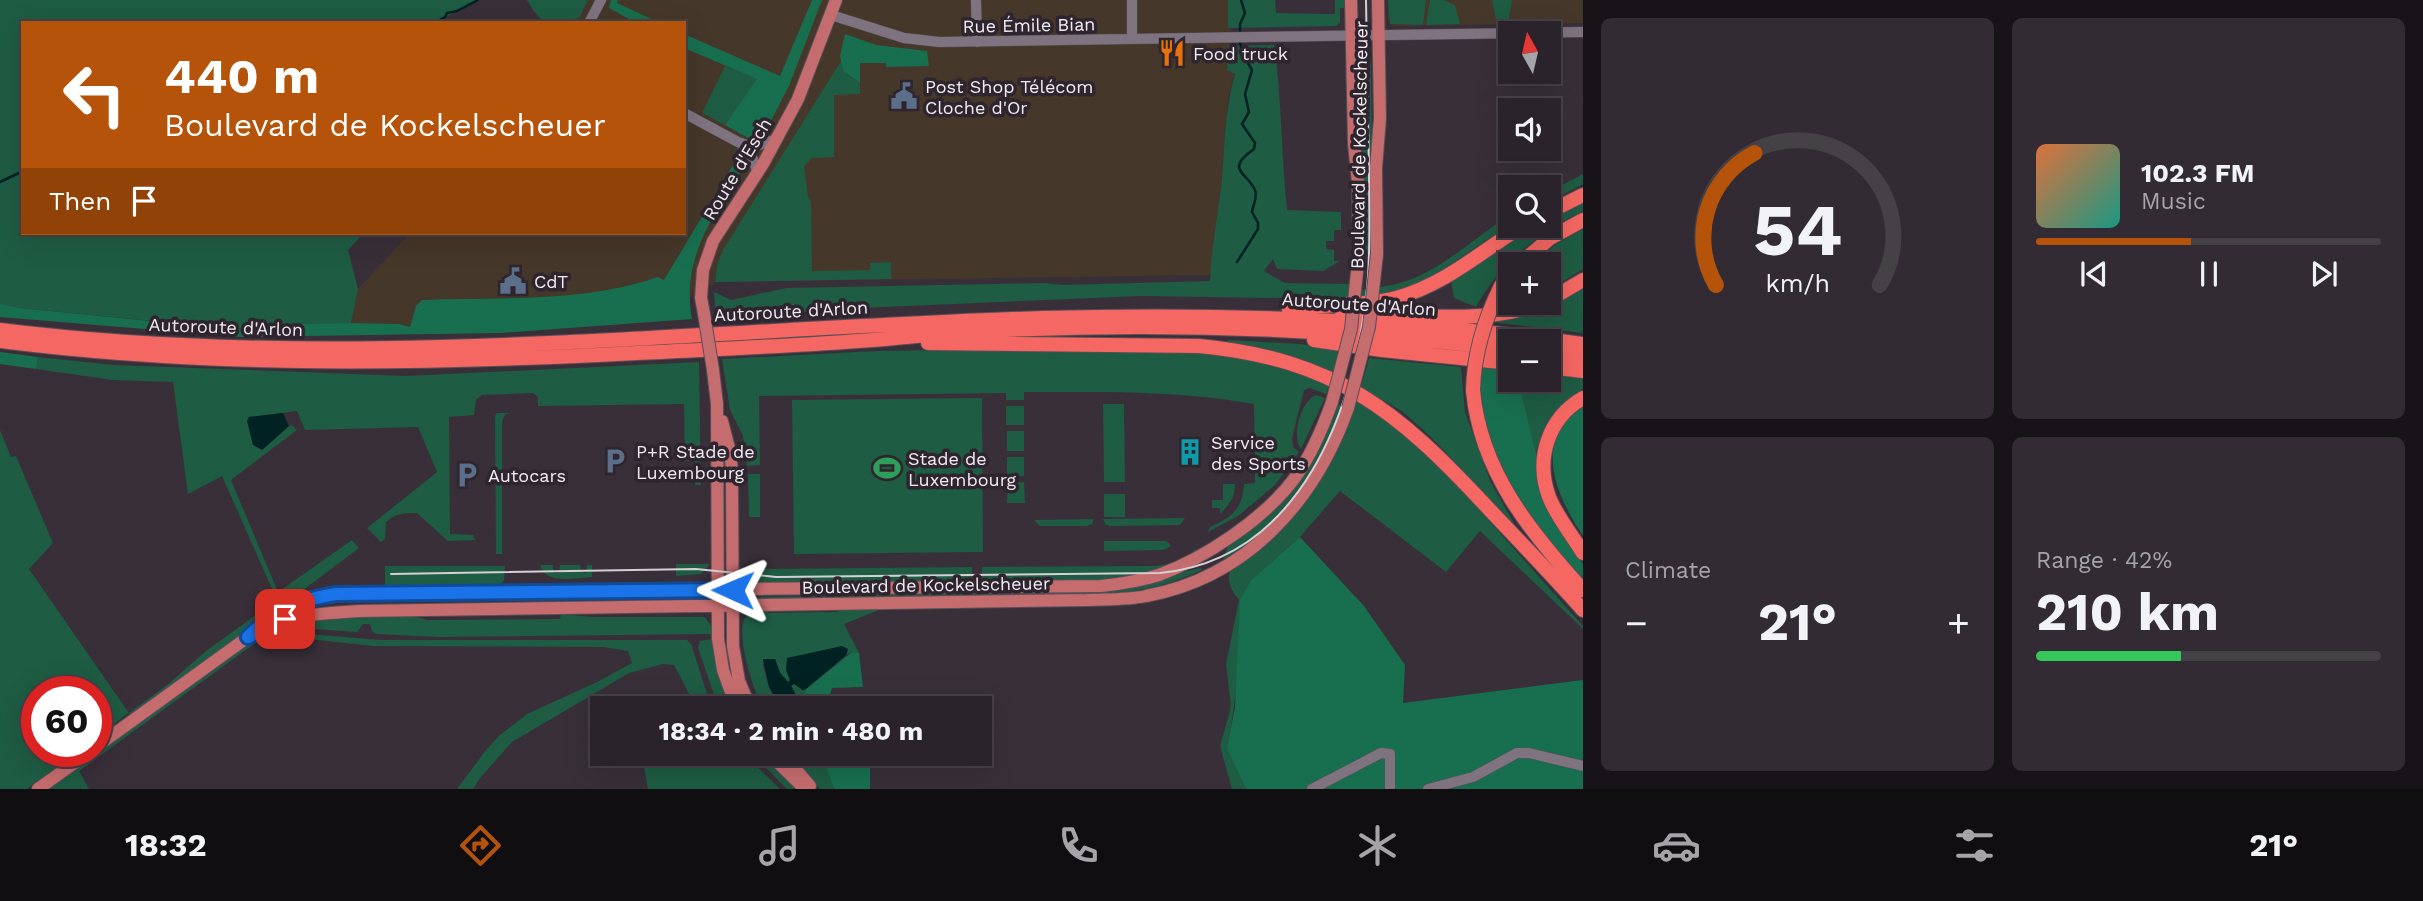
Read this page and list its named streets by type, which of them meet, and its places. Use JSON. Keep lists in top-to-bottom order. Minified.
{"streets":{"highway":["Autoroute d'Arlon"],"main road":["Boulevard de Kockelscheuer","Route d'Esch"],"street":["Rue Émile Bian"]},"crossings":[["Rue Émile Bian","Boulevard de Kockelscheuer"],["Rue Émile Bian","Route d'Esch"],["Boulevard de Kockelscheuer","Route d'Esch"]],"places":{"restaurant":["Food truck"],"public building":["Post Shop Télécom Cloche d'Or","CdT"],"building":["Service des Sports"],"parking":["P+R Stade de Luxembourg","Autocars"],"sports":["Stade de Luxembourg"]},"north":"top","page":{"map_buttons":["+","−"],"turn":["440 m","Boulevard de Kockelscheuer"],"song":["102.3 FM","Music"],"then":"Then","tile":["Climate",["Range · 42%","210 km"]],"heat":["−","21°","+"],"limit":"60","trip":"18:34 · 2 min · 480 m","tabs":["18:32","21°"],"gauge":["54","km/h"]}}
